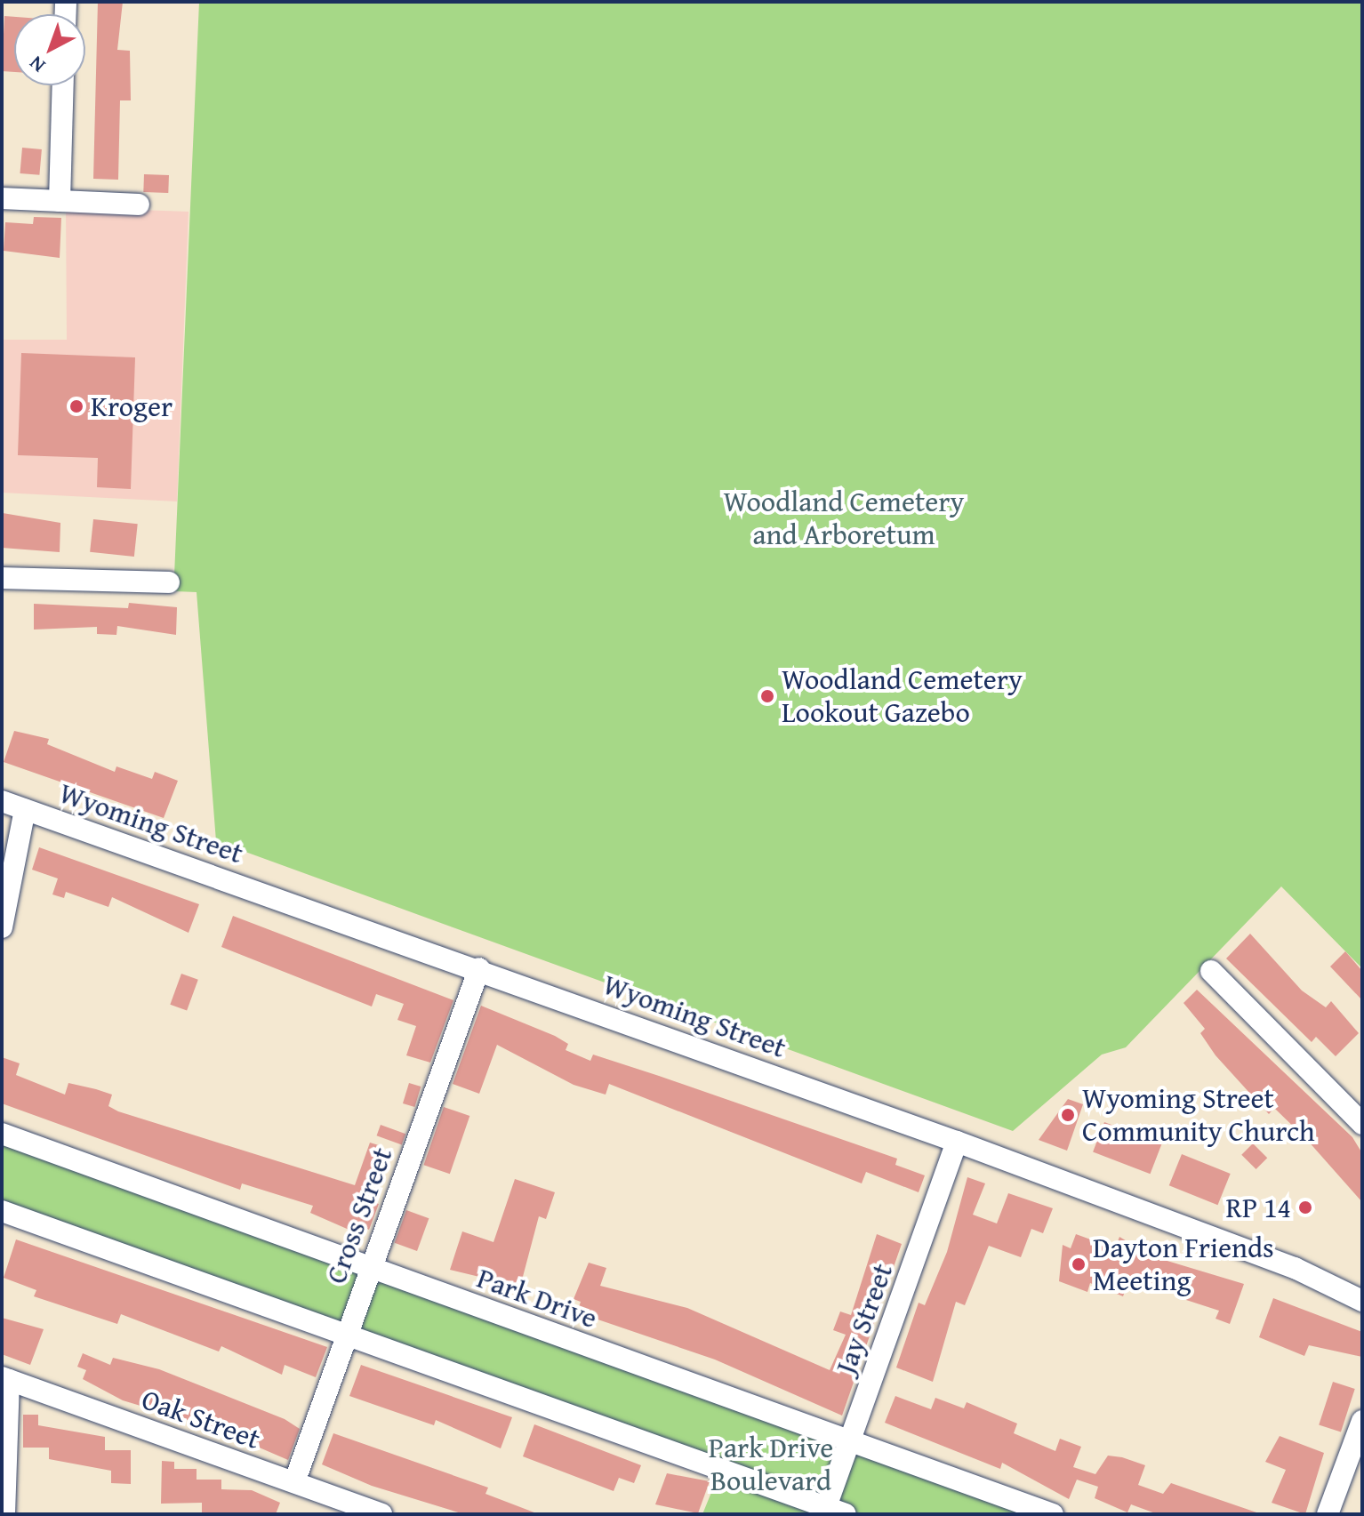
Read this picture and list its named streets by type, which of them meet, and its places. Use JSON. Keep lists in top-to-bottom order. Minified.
{"streets":{"street":["Wyoming Street","Cross Street","Park Drive","Jay Street","Oak Street"]},"crossings":[["Wyoming Street","Cross Street"],["Wyoming Street","Jay Street"],["Cross Street","Park Drive"],["Cross Street","Oak Street"],["Park Drive","Jay Street"]],"parks":["Woodland Cemetery and Arboretum","Park Drive Boulevard"],"places":["Kroger","Woodland Cemetery Lookout Gazebo","Wyoming Street Community Church","RP 14","Dayton Friends Meeting"],"north":"bottom left"}
